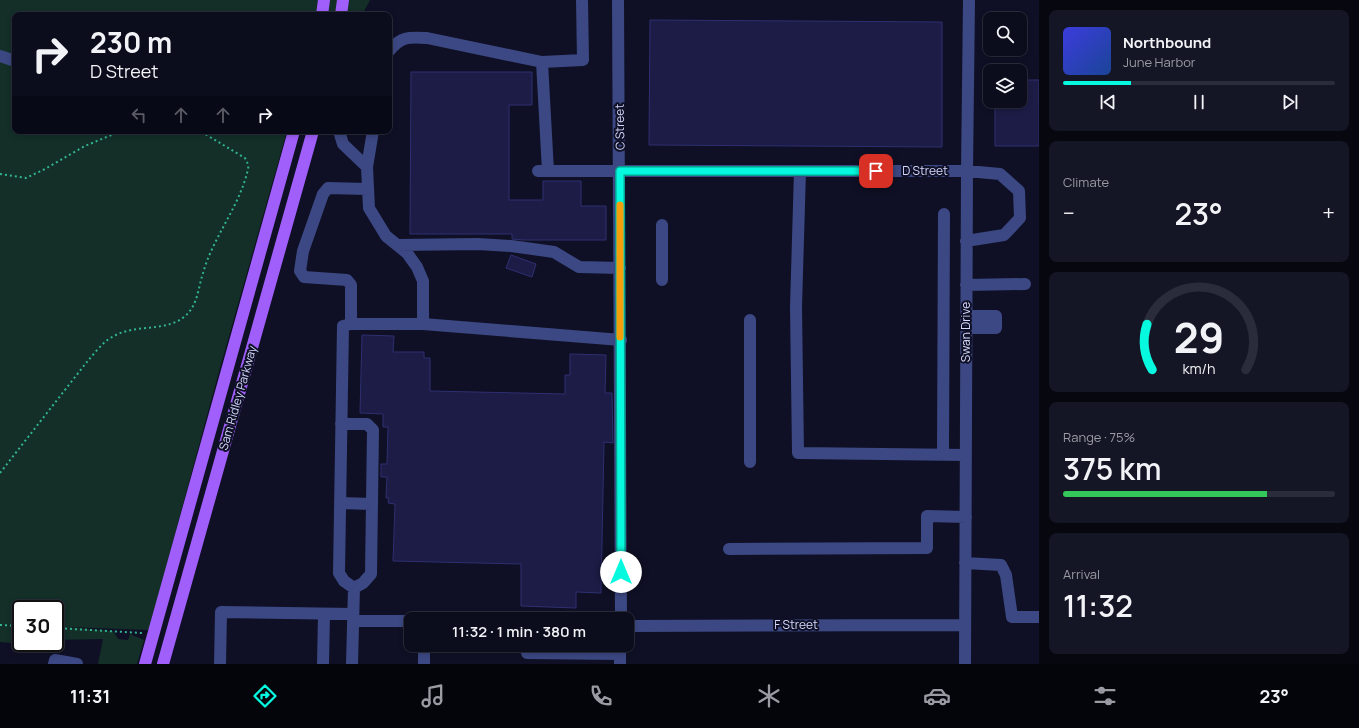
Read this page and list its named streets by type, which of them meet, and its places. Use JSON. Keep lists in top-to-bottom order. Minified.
{"streets":{"main road":["Sam Ridley Parkway"],"street":["C Street","D Street","Swan Drive","F Street"]},"crossings":[["C Street","D Street"],["D Street","Swan Drive"],["Swan Drive","F Street"]],"page":{"turn":["230 m","D Street"],"song":["Northbound","June Harbor"],"tile":["Climate",["Range · 75%","375 km"],["Arrival","11:32"]],"heat":["−","23°","+"],"limit":"30","trip":"11:32 · 1 min · 380 m","tabs":["11:31","23°"],"gauge":["29","km/h"]}}
